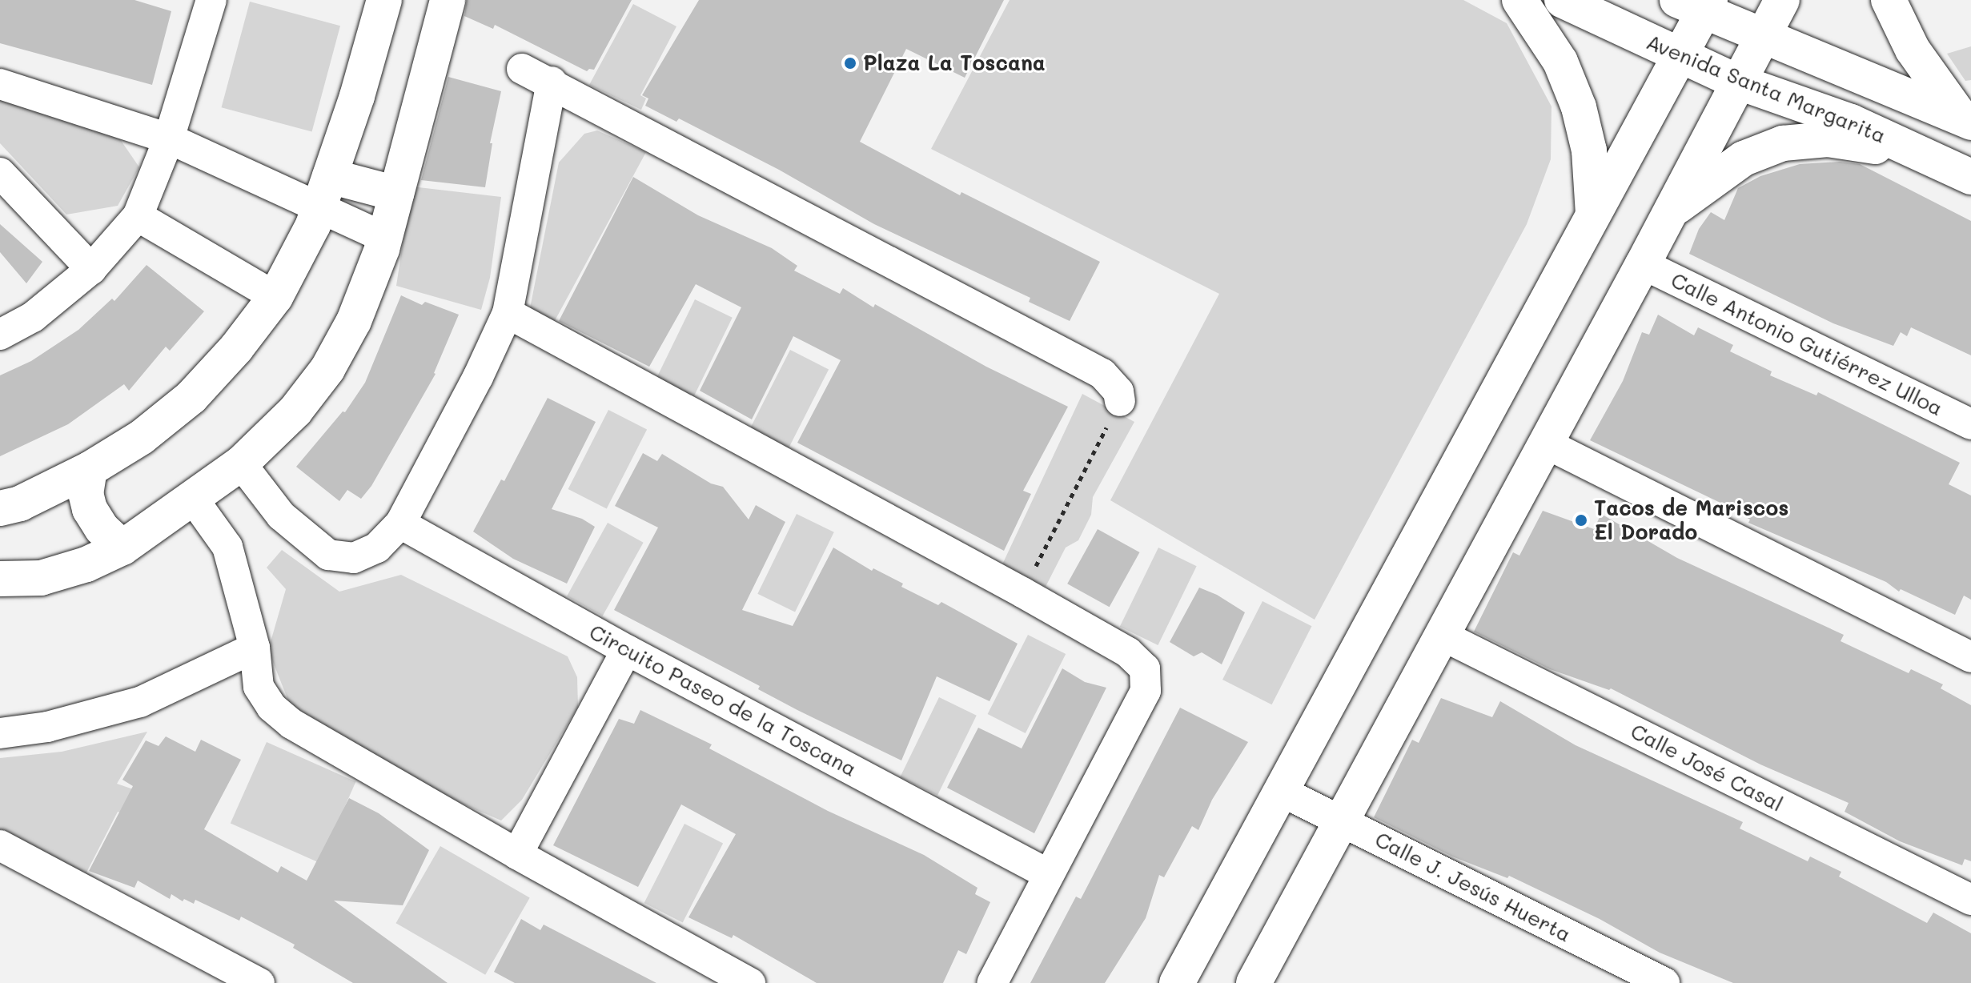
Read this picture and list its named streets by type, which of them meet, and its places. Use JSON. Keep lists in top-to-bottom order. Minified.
{"streets":{"main road":["Avenida Santa Margarita"],"street":["Calle Antonio Gutiérrez Ulloa","Circuito Paseo de la Toscana","Calle José Casal","Calle J. Jesús Huerta"]},"places":["Plaza La Toscana","Tacos de Mariscos El Dorado"]}
